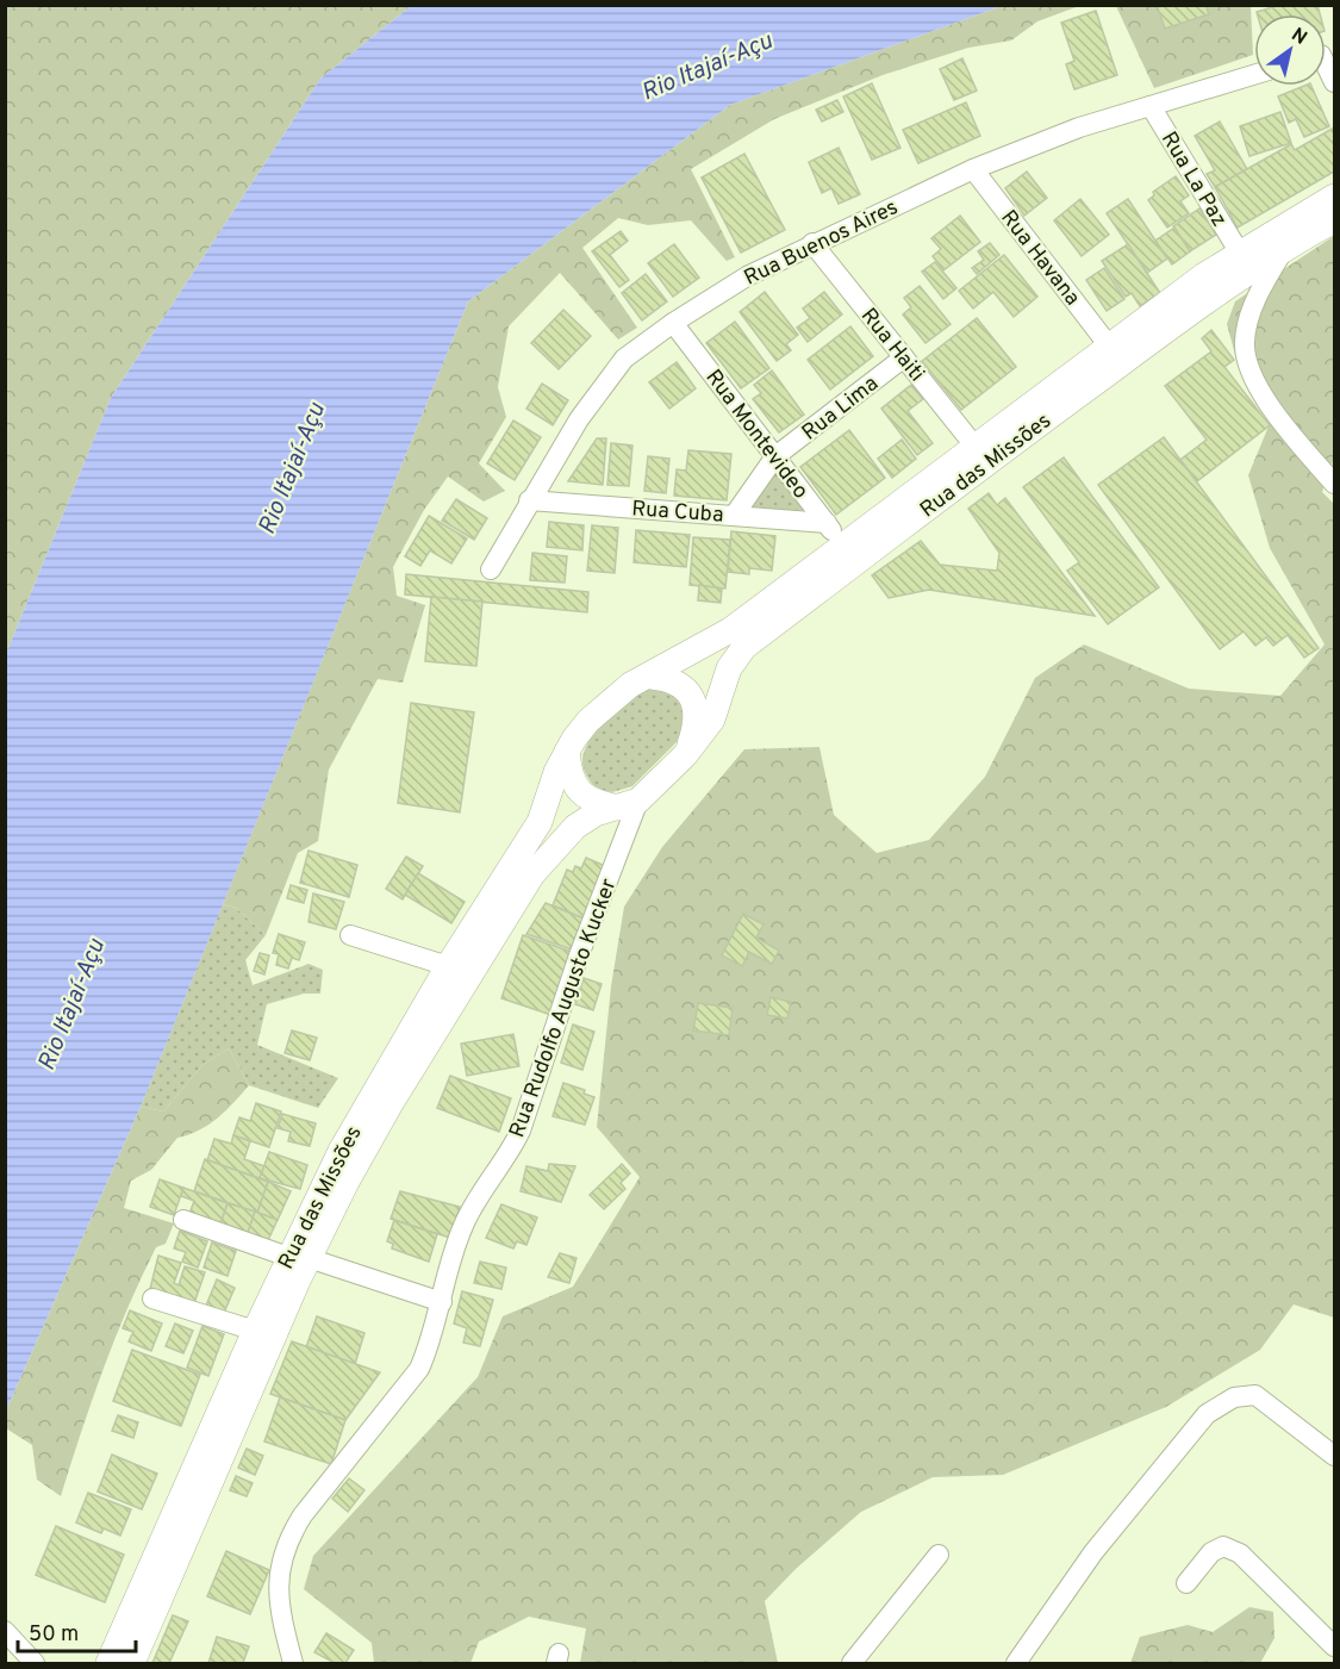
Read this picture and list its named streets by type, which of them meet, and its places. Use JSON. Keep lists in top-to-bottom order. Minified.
{"streets":{"main road":["Rua das Missões"],"street":["Rua La Paz","Rua Buenos Aires","Rua Havana","Rua Haiti","Rua Lima","Rua Montevideo","Rua Cuba","Rua Rudolfo Augusto Kucker"]},"crossings":[["Rua La Paz","Rua Buenos Aires"],["Rua La Paz","Rua das Missões"],["Rua Buenos Aires","Rua Havana"],["Rua Buenos Aires","Rua Haiti"],["Rua Buenos Aires","Rua Montevideo"],["Rua Buenos Aires","Rua Cuba"],["Rua Havana","Rua das Missões"],["Rua Haiti","Rua Lima"],["Rua Haiti","Rua das Missões"],["Rua Lima","Rua Montevideo"],["Rua Lima","Rua Cuba"],["Rua Montevideo","Rua das Missões"],["Rua Montevideo","Rua Cuba"],["Rua das Missões","Rua Rudolfo Augusto Kucker"]],"water":["Rio Itajaí-Açu"],"scale_bar":"50 m","north":"top right"}
